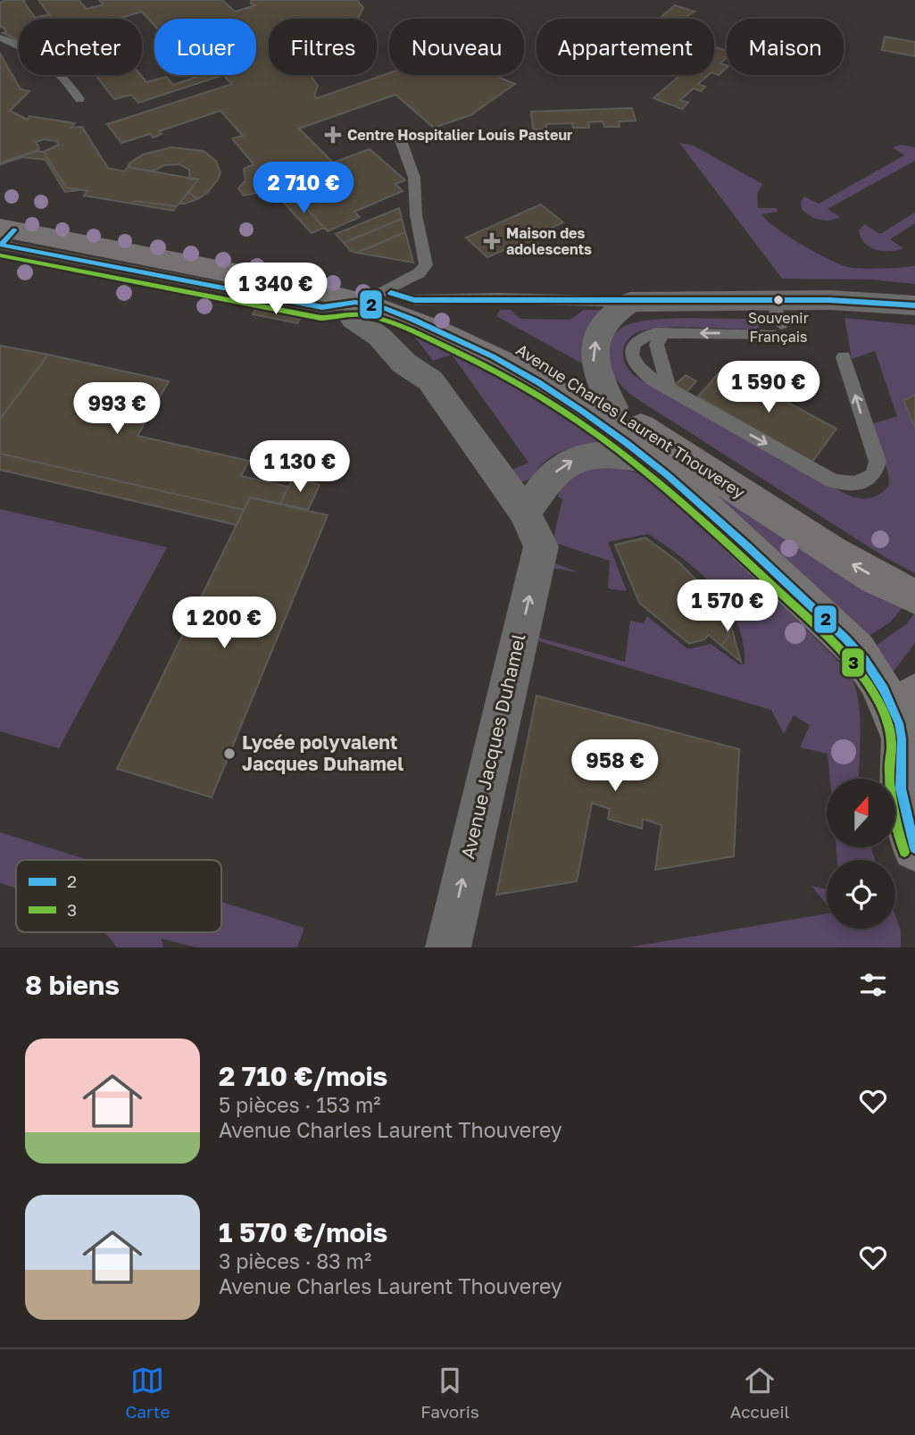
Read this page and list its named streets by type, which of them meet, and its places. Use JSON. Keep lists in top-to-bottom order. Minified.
{"streets":{"main road":["Avenue Charles Laurent Thouverey"],"street":["Avenue Jacques Duhamel"]},"one_way":["Avenue Jacques Duhamel"],"places":{"health":["Centre Hospitalier Louis Pasteur","Maison des adolescents"],"other":["Souvenir Français","Lycée polyvalent Jacques Duhamel"]},"lines":["transit line 2","transit line 3"],"legend":["2","3"],"north":"top","page":{"chip":["Acheter","Louer","Filtres","Nouveau","Appartement","Maison"],"price":["2 710 €","1 340 €","1 590 €","993 €","1 130 €","1 570 €","1 200 €","958 €"],"heading":"8 biens","list":[{"name":"2 710 €/mois","note":"5 pièces · 153 m² · Avenue Charles Laurent Thouverey"},{"name":"1 570 €/mois","note":"3 pièces · 83 m² · Avenue Charles Laurent Thouverey"}],"tabs":["Carte","Favoris","Accueil"]}}
